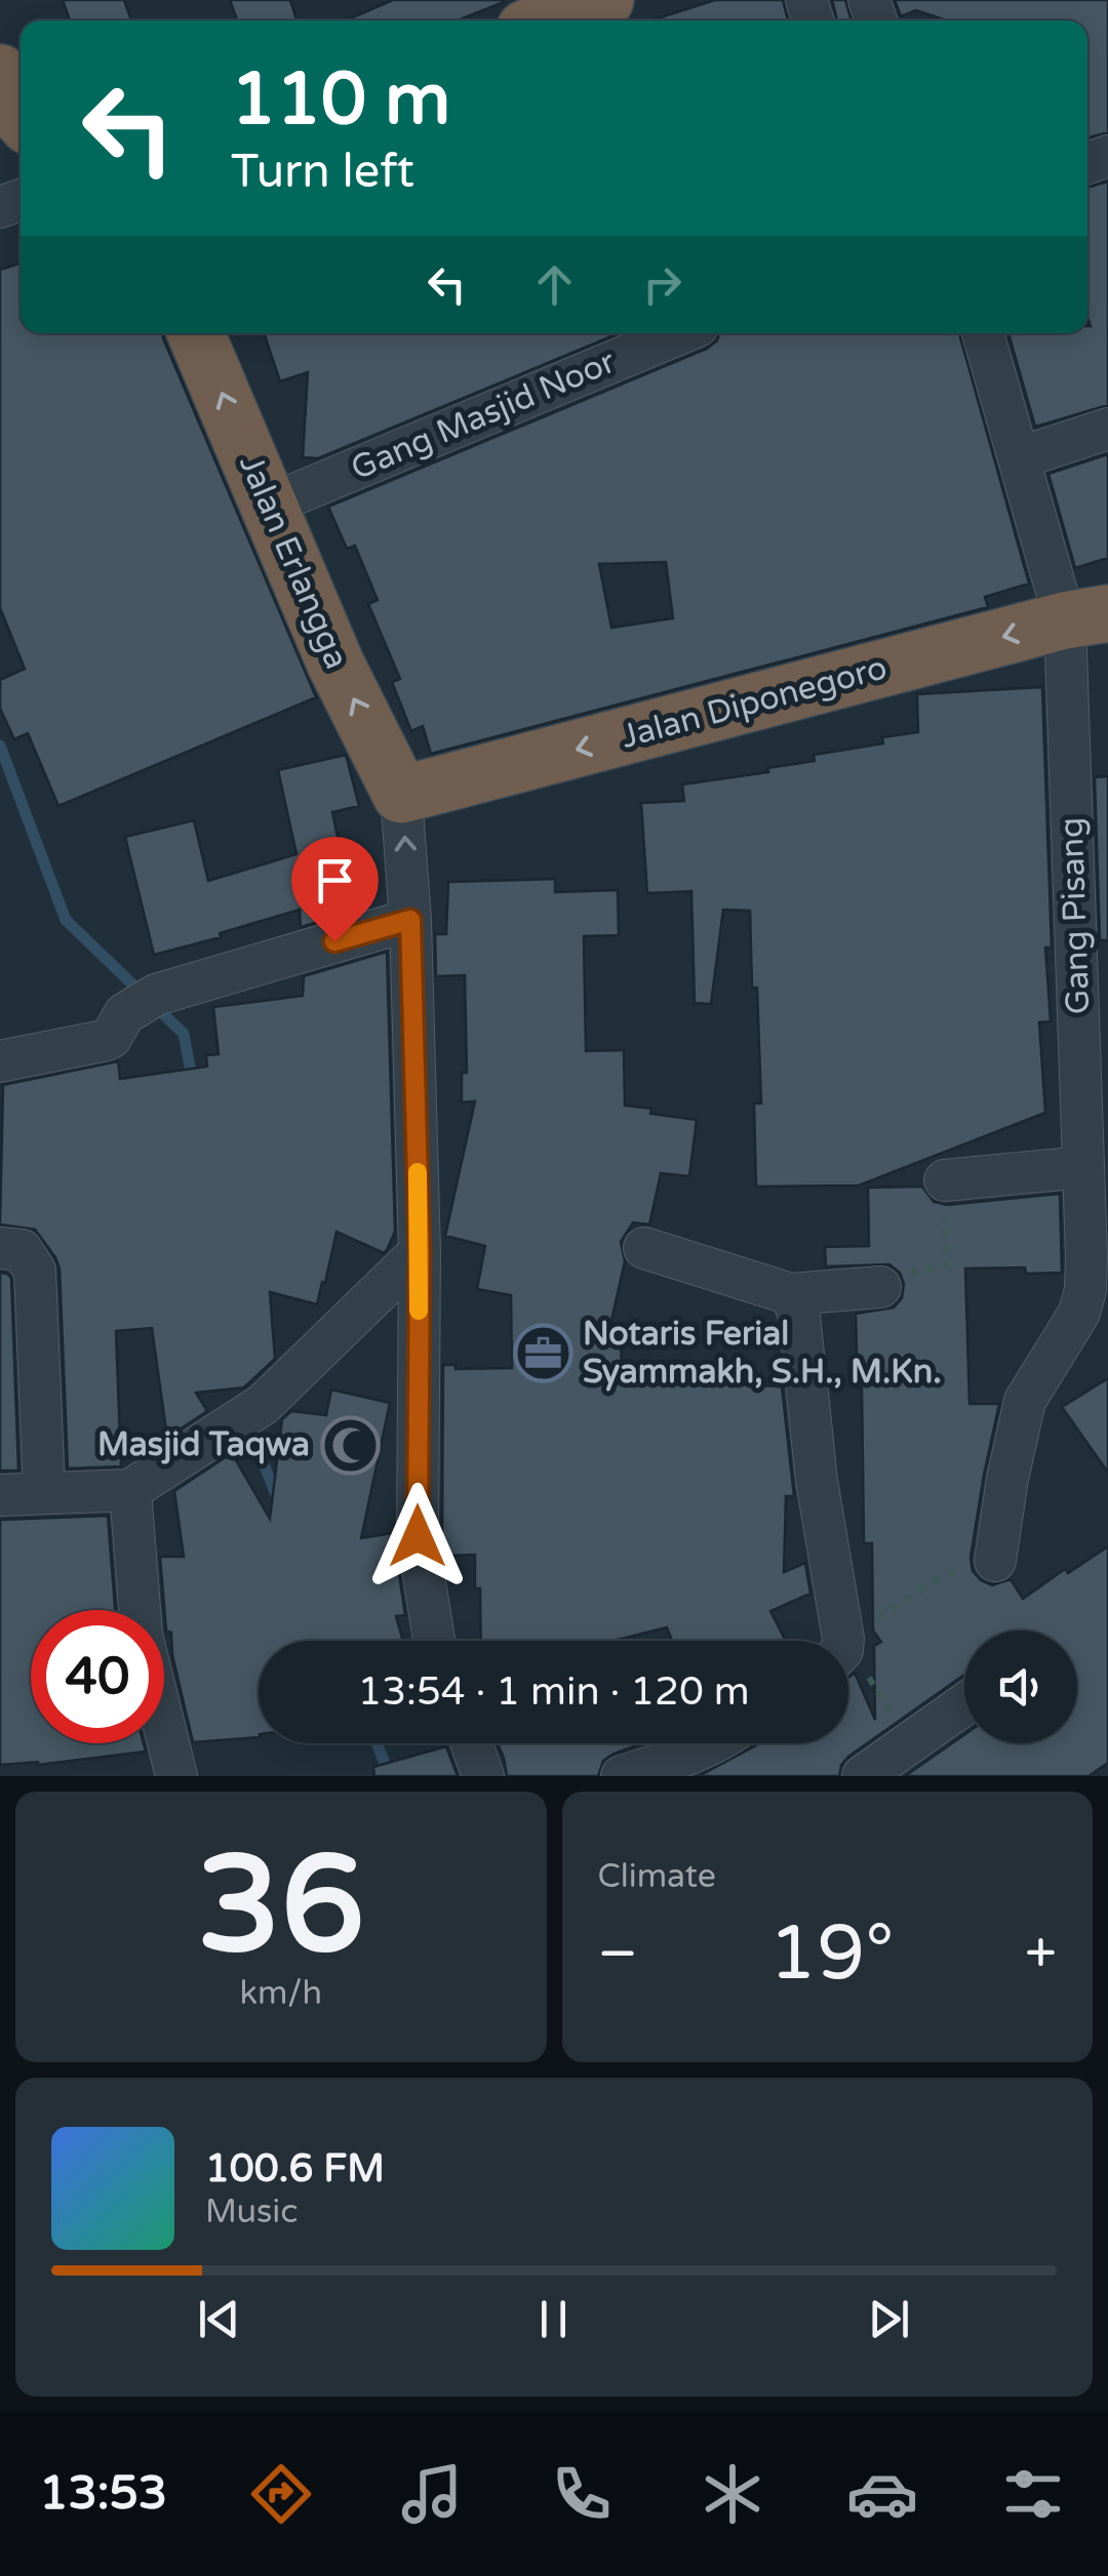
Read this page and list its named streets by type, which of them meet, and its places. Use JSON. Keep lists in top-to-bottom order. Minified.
{"streets":{"highway":["Jalan Erlangga","Jalan Diponegoro"],"street":["Gang Masjid Noor","Gang Pisang"]},"crossings":[["Gang Masjid Noor","Jalan Erlangga"],["Jalan Erlangga","Jalan Diponegoro"],["Jalan Diponegoro","Gang Pisang"]],"one_way":["Jalan Erlangga","Jalan Diponegoro"],"places":{"office":["Notaris Ferial Syammakh, S.H., M.Kn."],"mosque":["Masjid Taqwa"]},"page":{"turn":["110 m","Turn left"],"limit":"40","trip":"13:54 · 1 min · 120 m","tile":[["36","km/h"],"Climate"],"heat":["−","19°","+"],"song":["100.6 FM","Music"],"tabs":"13:53"}}
